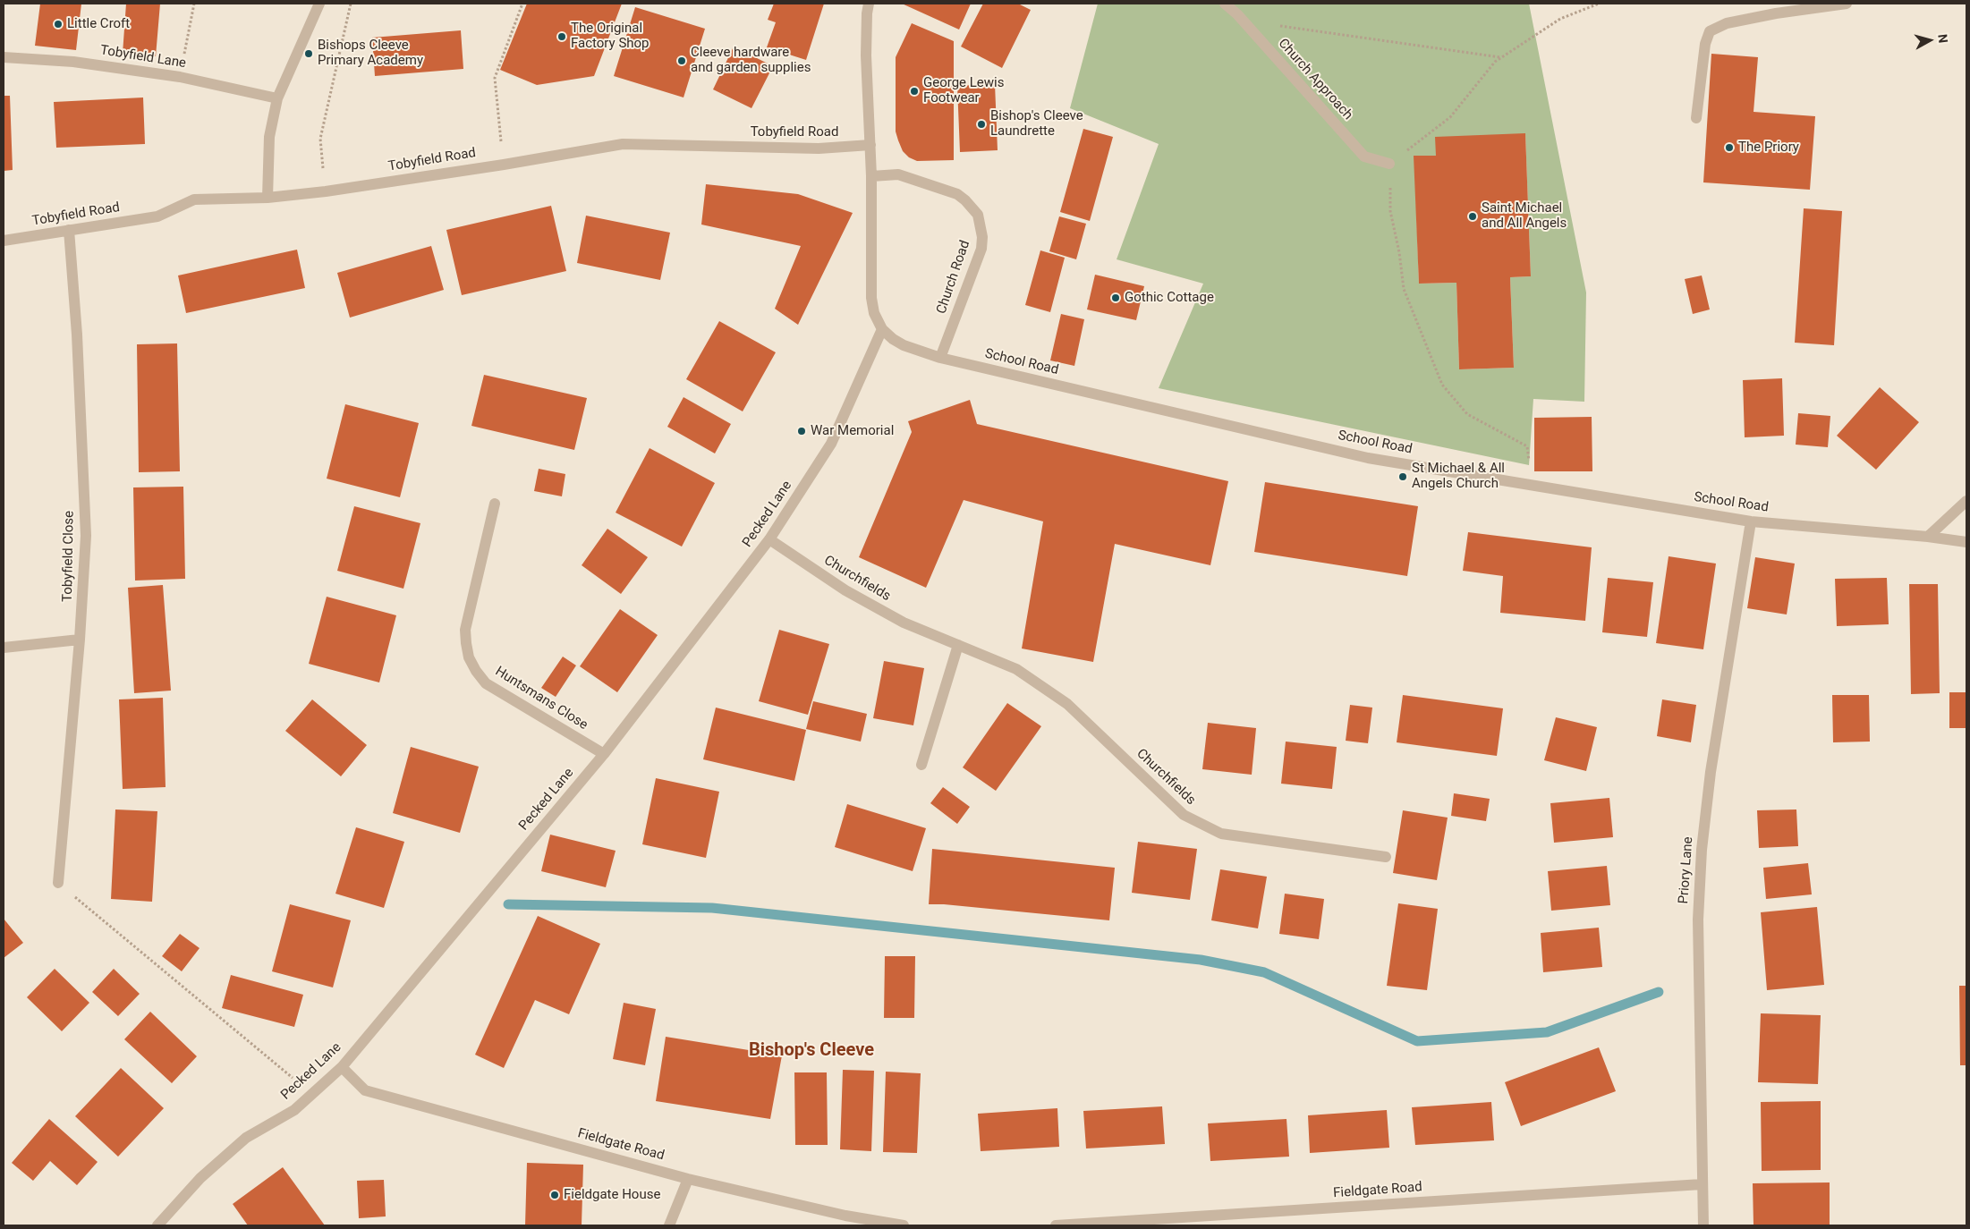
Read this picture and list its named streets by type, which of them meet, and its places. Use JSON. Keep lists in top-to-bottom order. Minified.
{"streets":{"street":["Tobyfield Lane","Church Approach","Tobyfield Road","Church Road","School Road","Pecked Lane","Tobyfield Close","Churchfields","Huntsmans Close","Priory Lane","Fieldgate Road"]},"crossings":[["Tobyfield Road","Tobyfield Close"],["Church Road","School Road"],["School Road","Pecked Lane"],["School Road","Priory Lane"],["Pecked Lane","Churchfields"],["Pecked Lane","Huntsmans Close"],["Pecked Lane","Fieldgate Road"],["Priory Lane","Fieldgate Road"]],"districts":["Bishop's Cleeve"],"places":["Little Croft","The Original Factory Shop","Bishops Cleeve Primary Academy","Cleeve hardware and garden supplies","George Lewis Footwear","Bishop's Cleeve Laundrette","The Priory","Saint Michael and All Angels","Gothic Cottage","War Memorial","St Michael & All Angels Church","Fieldgate House"],"north":"right"}
